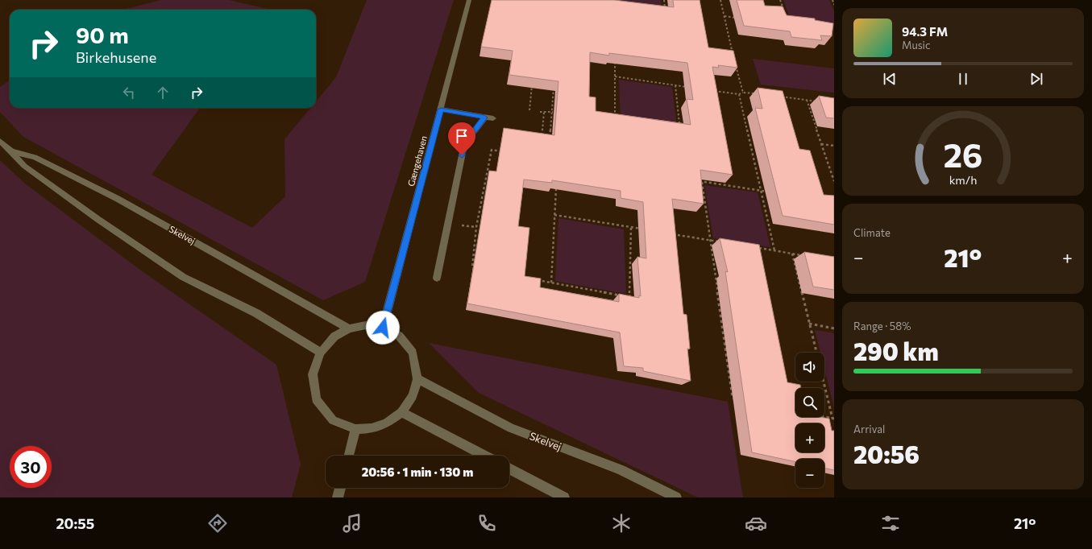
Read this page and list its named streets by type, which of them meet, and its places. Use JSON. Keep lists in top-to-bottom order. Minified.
{"streets":{"street":["Gængehaven","Skelvej"]},"crossings":[["Gængehaven","Skelvej"]],"page":{"turn":["90 m","Birkehusene"],"song":["94.3 FM","Music"],"tile":["Climate",["Range · 58%","290 km"],["Arrival","20:56"]],"heat":["−","21°","+"],"map_buttons":["+","−"],"limit":"30","trip":"20:56 · 1 min · 130 m","tabs":["20:55","21°"],"gauge":["26","km/h"]}}
